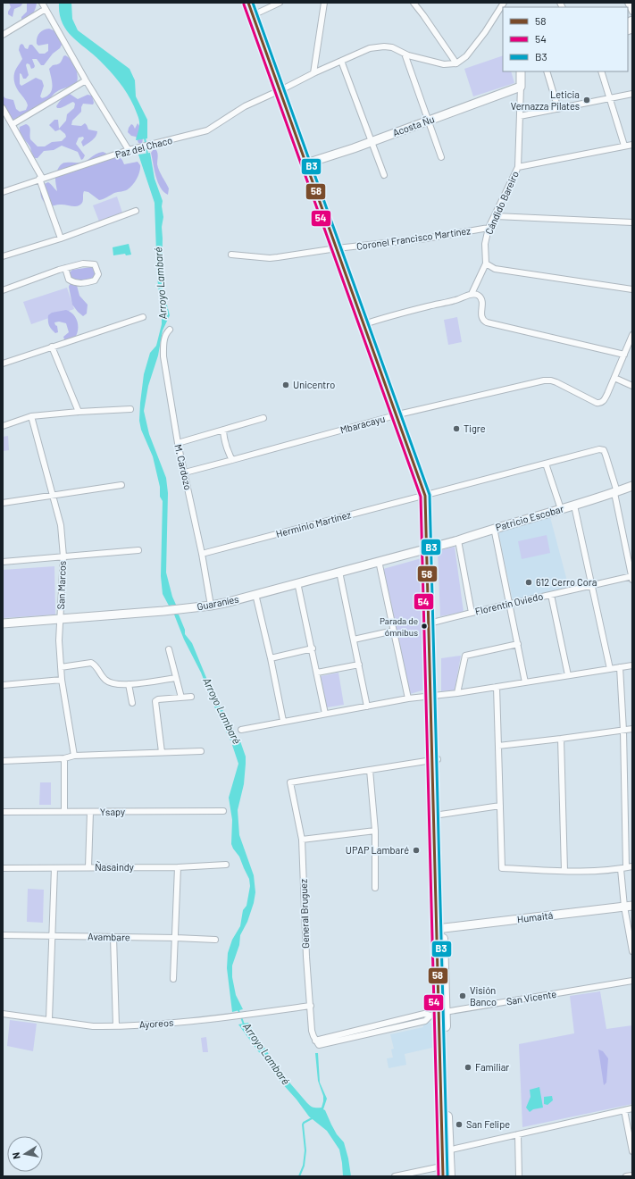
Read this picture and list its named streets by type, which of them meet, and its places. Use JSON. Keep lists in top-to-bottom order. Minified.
{"streets":{"street":["Acosta Ñu","Paz del Chaco","Cándido Bareiro","Coronel Francisco Martínez","Mbaracayu","M. Cardozo","Patricio Escobar","Herminio Martínez","San Marcos","Guaraníes","Florentín Oviedo","Ysapy","Ñasaindy","General Bruguez","Humaitá","Avambare","San Vicente","Ayoreos"]},"crossings":[["Acosta Ñu","Cándido Bareiro"],["Cándido Bareiro","Coronel Francisco Martínez"],["Mbaracayu","M. Cardozo"],["M. Cardozo","Herminio Martínez"],["M. Cardozo","Guaraníes"],["Patricio Escobar","Herminio Martínez"],["Patricio Escobar","Guaraníes"],["San Marcos","Guaraníes"],["General Bruguez","San Vicente"],["General Bruguez","Ayoreos"]],"water":["Arroyo Lambaré"],"places":["Leticia Vernazza Pilates","Unicentro","Tigre","612 Cerro Cora","Parada de ómnibus","UPAP Lambaré","Visión Banco","Familiar","San Felipe"],"lines":["transit line 58","transit line B3","transit line 54"],"legend":["58","54","B3"],"north":"left"}
